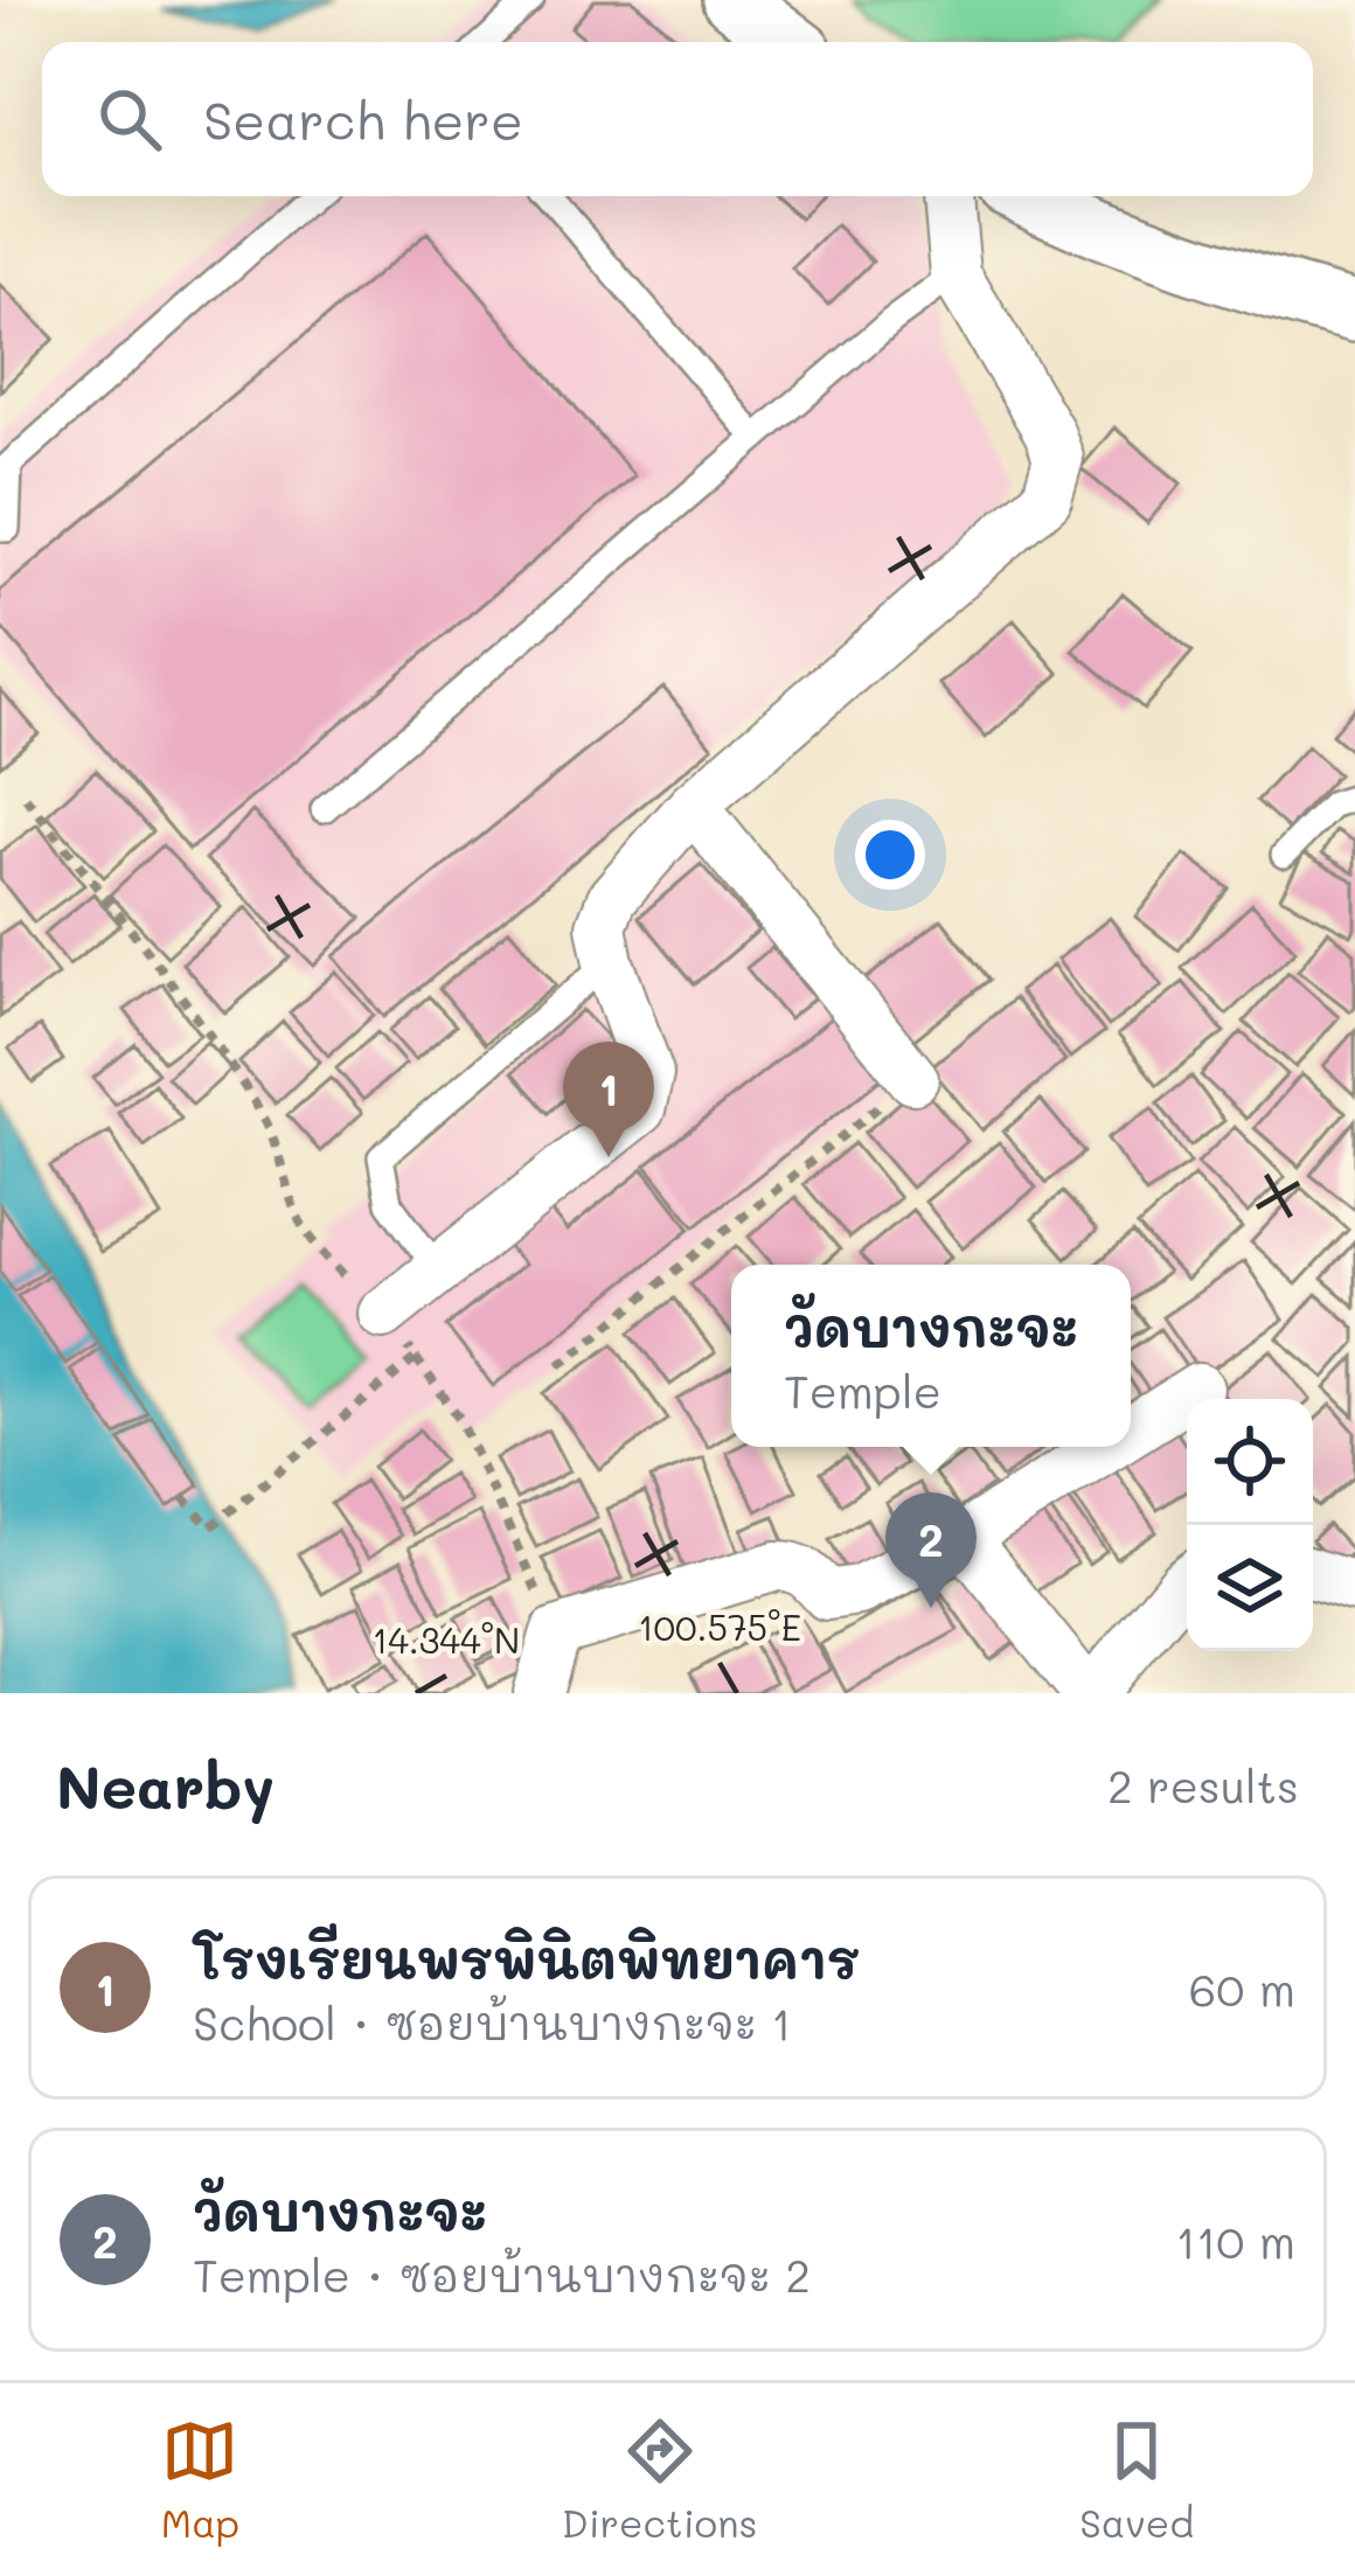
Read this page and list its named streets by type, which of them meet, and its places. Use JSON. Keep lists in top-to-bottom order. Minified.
{"page":{"search":"Search here","pins":["1","2"],"popup":["วัดบางกะจะ","Temple"],"heading":["Nearby","2 results"],"list":[{"mark":"1","name":"โรงเรียนพรพินิตพิทยาคาร","note":"School · ซอยบ้านบางกะจะ 1","value":"60 m"},{"mark":"2","name":"วัดบางกะจะ","note":"Temple · ซอยบ้านบางกะจะ 2","value":"110 m"}],"nav":["Map","Directions","Saved"]},"coordinates":["100.575°E","14.344°N"]}
